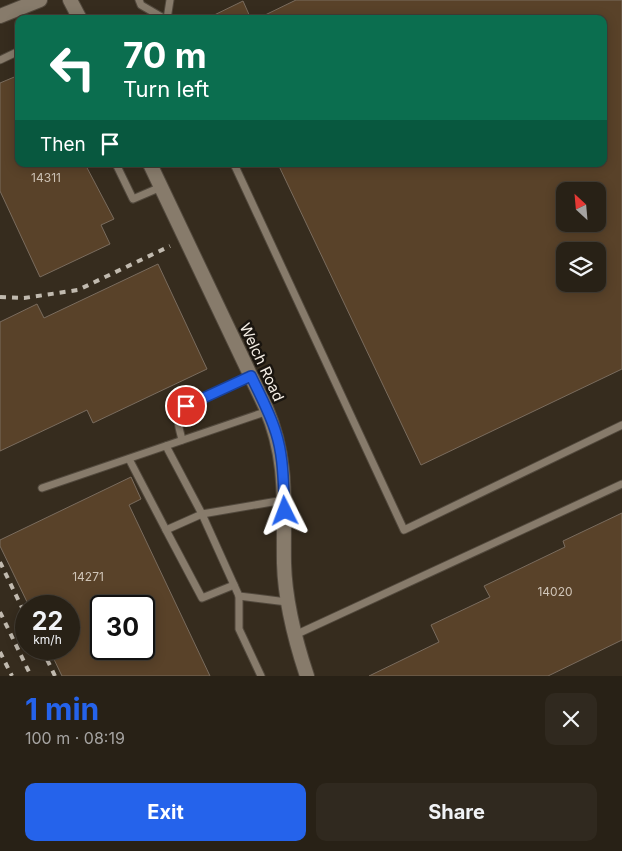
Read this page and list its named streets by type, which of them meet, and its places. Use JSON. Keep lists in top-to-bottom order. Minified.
{"streets":{"street":["Welch Road"]},"house_numbers":["14311","14271","14020"],"north":"top left","page":{"turn":["70 m","Turn left"],"then":"Then","speed":"22 km/h","limit":"30","heading":["1 min","100 m · 08:19"],"buttons":["Exit","Share"]}}
